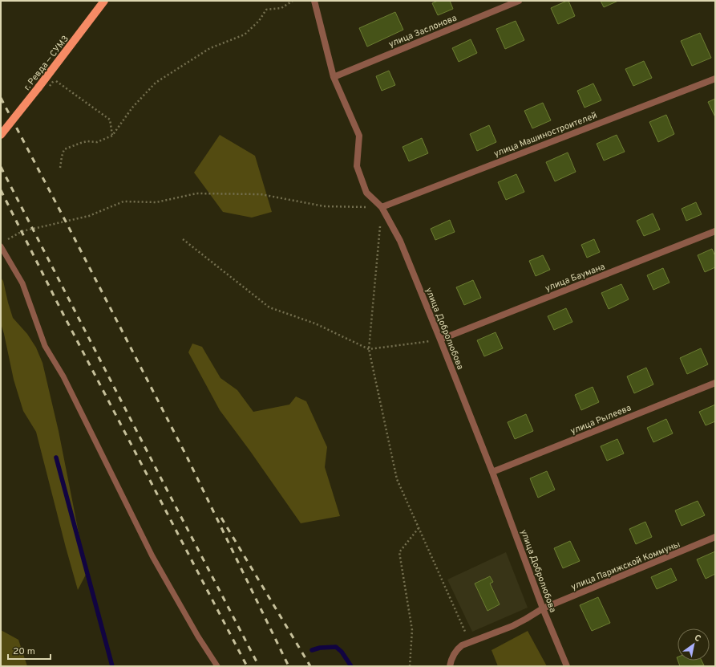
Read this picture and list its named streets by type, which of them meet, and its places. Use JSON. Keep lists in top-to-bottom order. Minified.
{"streets":{"main road":["г. Ревда — СУМЗ"],"street":["улица Заслонова","улица Машиностроителей","улица Баумана","улица Добролюбова","улица Рылеева","улица Парижской Коммуны"]},"crossings":[["улица Заслонова","улица Добролюбова"],["улица Машиностроителей","улица Добролюбова"],["улица Баумана","улица Добролюбова"],["улица Добролюбова","улица Рылеева"],["улица Добролюбова","улица Парижской Коммуны"]],"scale_bar":"20 m","north":"top right"}
